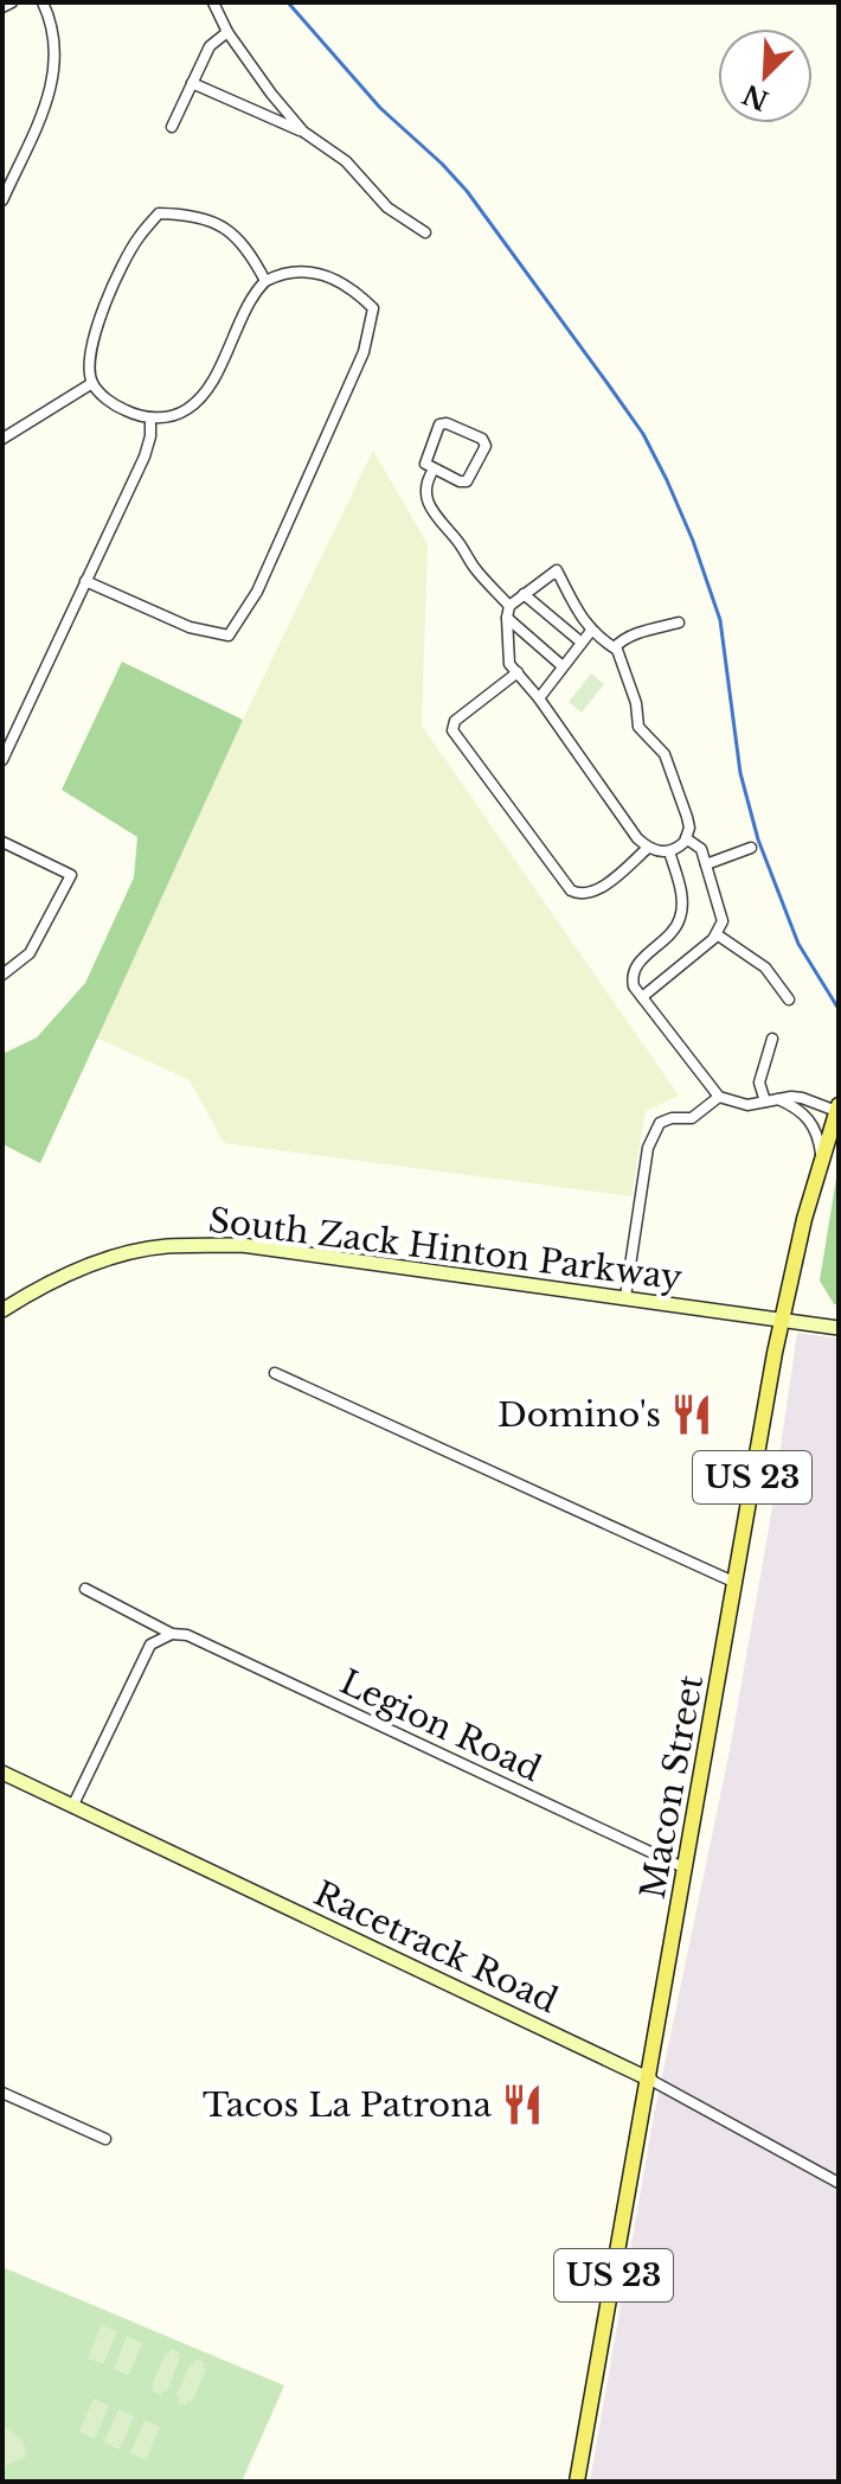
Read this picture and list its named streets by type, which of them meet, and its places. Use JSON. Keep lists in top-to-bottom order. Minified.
{"streets":{"main road":["South Zack Hinton Parkway","US 23","Macon Street","Racetrack Road"],"street":["Legion Road"]},"crossings":[["South Zack Hinton Parkway","Macon Street"],["Legion Road","Macon Street"],["Macon Street","Racetrack Road"]],"places":{"restaurant":["Domino's","Tacos La Patrona"]},"north":"bottom left"}
